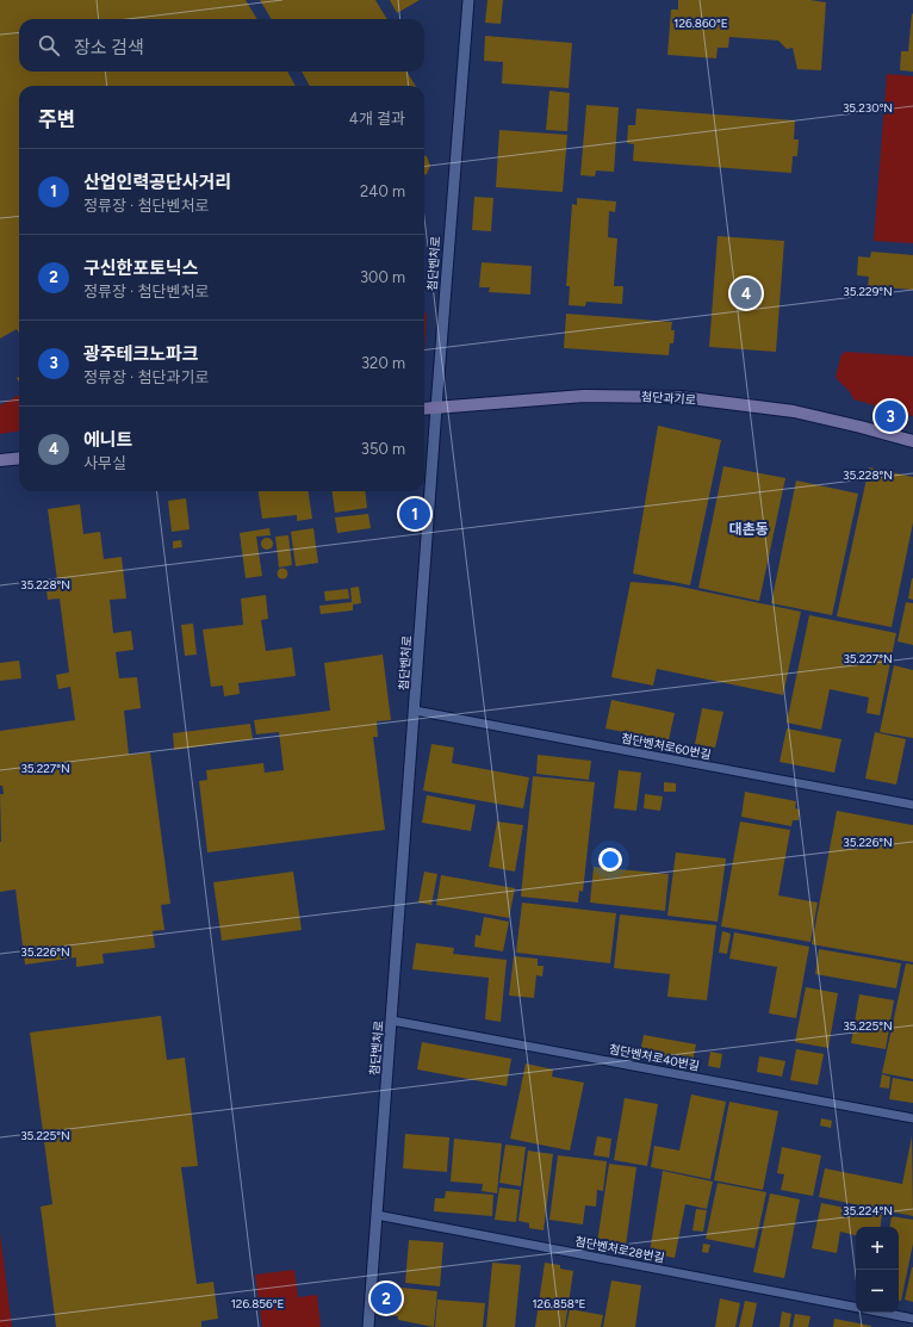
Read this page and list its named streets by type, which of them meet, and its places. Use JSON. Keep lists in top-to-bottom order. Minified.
{"streets":{"main road":["첨단과기로"],"street":["첨단벤처로","첨단벤처로60번길","첨단벤처로40번길","첨단벤처로28번길"]},"crossings":[["첨단벤처로","첨단과기로"],["첨단벤처로","첨단벤처로60번길"],["첨단벤처로","첨단벤처로40번길"],["첨단벤처로","첨단벤처로28번길"]],"districts":["대촌동"],"page":{"search":"장소 검색","heading":["주변","4개 결과"],"list":[{"mark":"1","name":"산업인력공단사거리","note":"정류장 · 첨단벤처로","value":"240 m"},{"mark":"2","name":"구신한포토닉스","note":"정류장 · 첨단벤처로","value":"300 m"},{"mark":"3","name":"광주테크노파크","note":"정류장 · 첨단과기로","value":"320 m"},{"mark":"4","name":"에니트","note":"사무실","value":"350 m"}],"pins":["4","3","1","2"],"map_buttons":["+","−"]},"coordinates":["126.860°E","35.230°N","35.229°N","35.228°N","35.227°N","35.226°N","35.225°N","35.224°N","126.856°E","126.858°E"]}
